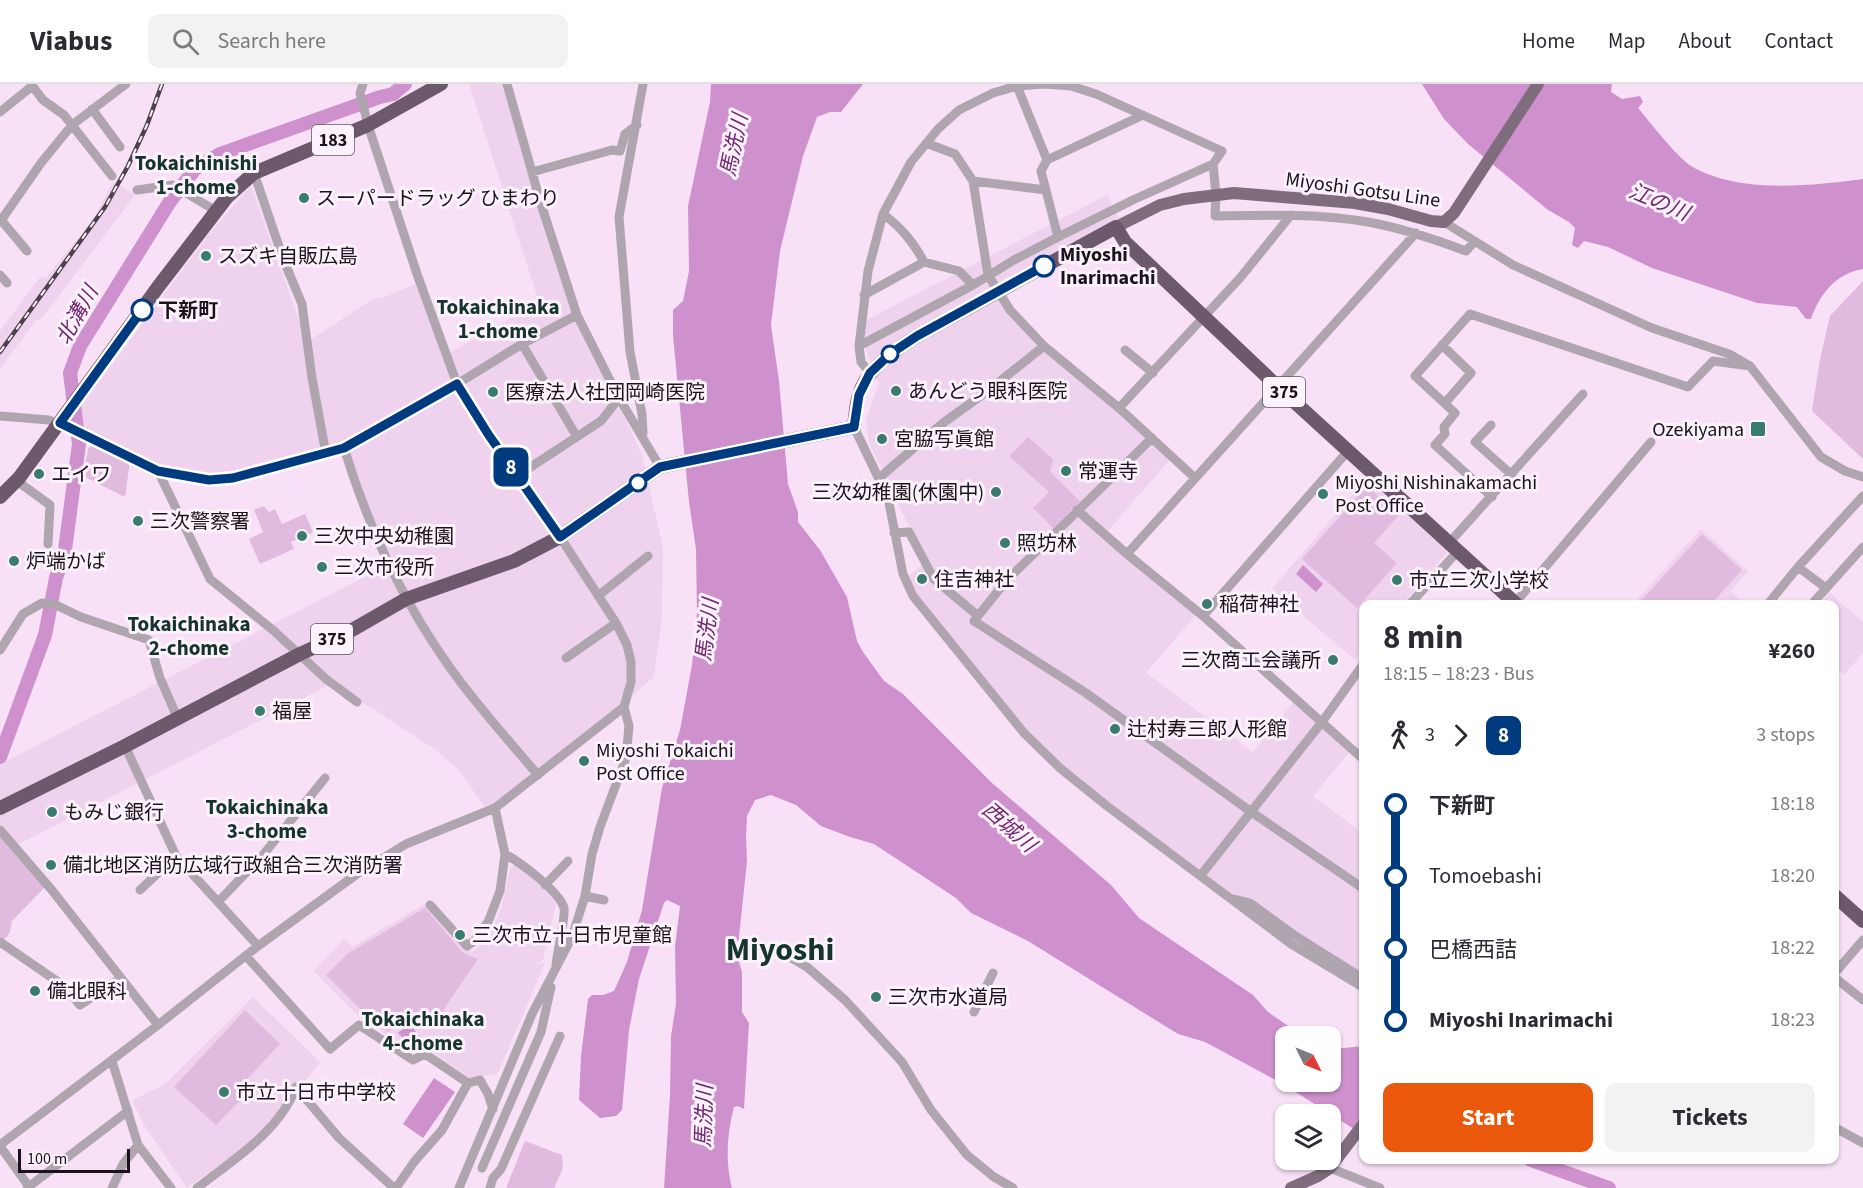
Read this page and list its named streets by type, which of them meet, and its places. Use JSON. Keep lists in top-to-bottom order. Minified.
{"streets":{"highway":["183","375"],"main road":["Miyoshi Gotsu Line"]},"crossings":[["Miyoshi Gotsu Line","375"]],"districts":["Tokaichinishi 1-chome","Tokaichinaka 1-chome","Tokaichinaka 2-chome","Tokaichinaka 3-chome","Miyoshi","Tokaichinaka 4-chome"],"water":["馬洗川","江の川","北溝川","西城川"],"places":{"other":["スーパードラッグ ひまわり","スズキ自販広島","Miyoshi Inarimachi","下新町","あんどう眼科医院","医療法人社団岡崎医院","宮脇写眞館","常運寺","エイワ","三次幼稚園(休園中)","Miyoshi Nishinakamachi Post Office","三次警察署","三次中央幼稚園","照坊林","炉端かば","三次市役所","住吉神社","市立三次小学校","稲荷神社","三次商工会議所","福屋","辻村寿三郎人形館","Miyoshi Tokaichi Post Office","もみじ銀行","備北地区消防広域行政組合三次消防署","三次市立十日市児童館","備北眼科","三次市水道局","市立十日市中学校"],"transit":["Ozekiyama"]},"lines":["bus line 8"],"scale_bar":"100 m","north":"bottom right","page":{"header":"Viabus","search":"Search here","nav":["Home","Map","About","Contact"],"on_map":"8","heading":["8 min","18:15 – 18:23 · Bus","¥260"],"legs":["3","8","3 stops"],"list":[{"name":"下新町","value":"18:18"},{"name":"Tomoebashi","value":"18:20"},{"name":"巴橋西詰","value":"18:22"},{"name":"Miyoshi Inarimachi","value":"18:23"}],"buttons":["Start","Tickets"],"scale":"100 m"}}
